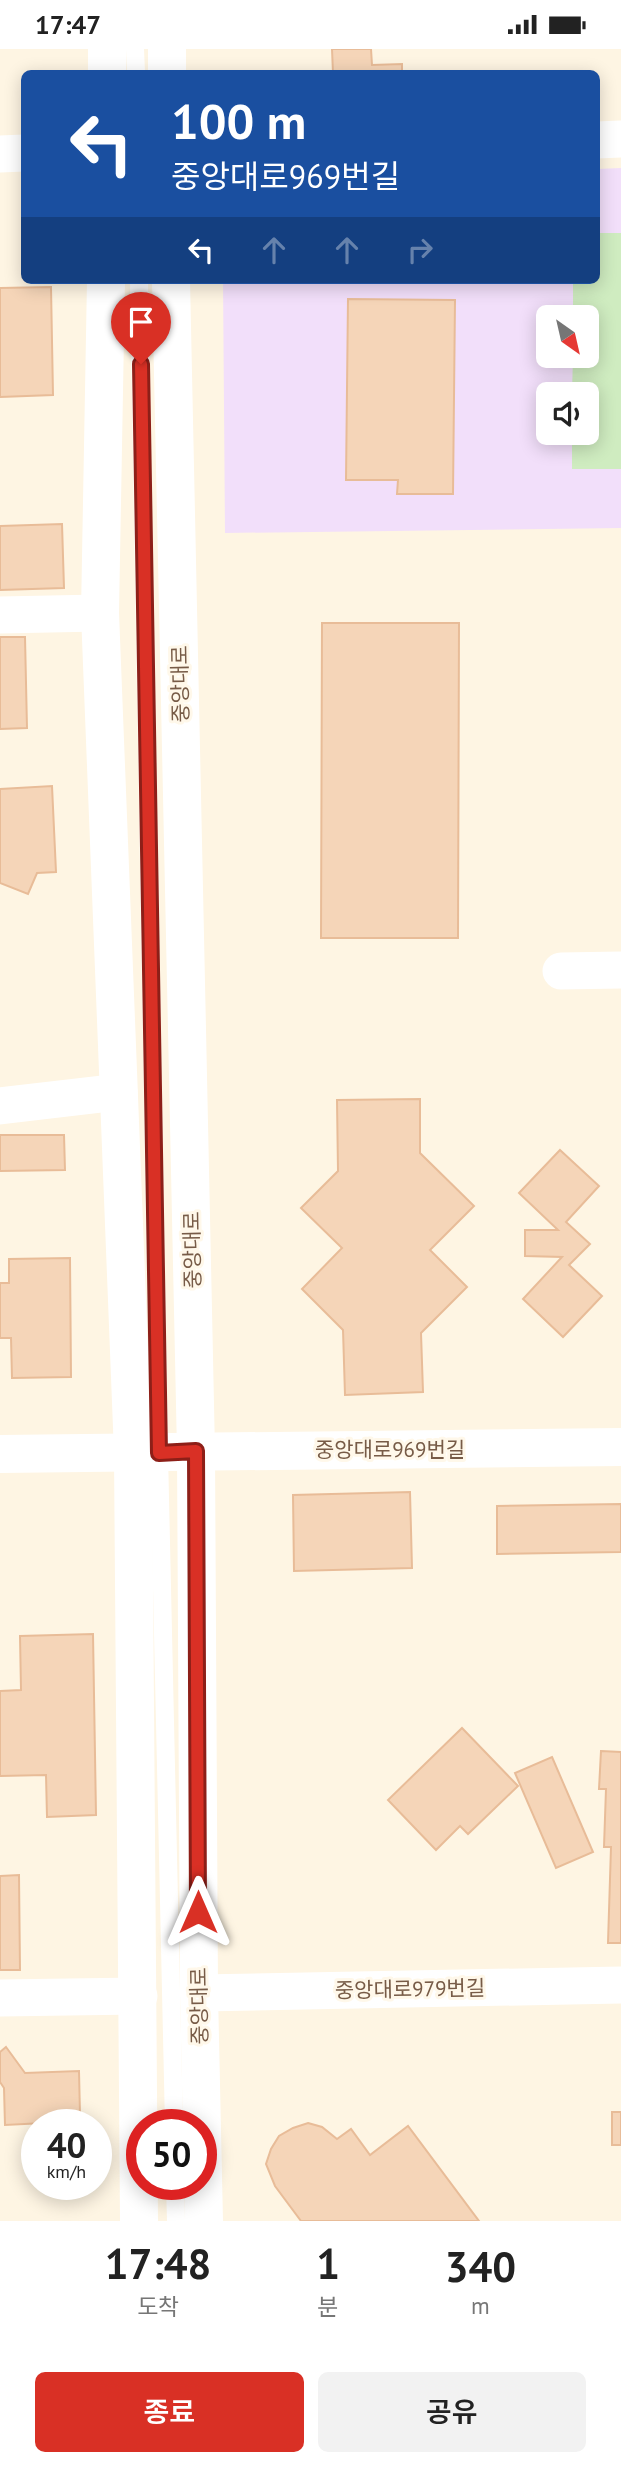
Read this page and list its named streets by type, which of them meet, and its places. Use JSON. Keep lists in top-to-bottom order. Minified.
{"streets":{"main road":["중앙대로","중앙대로969번길"],"street":["중앙대로979번길"]},"crossings":[["중앙대로","중앙대로969번길"],["중앙대로","중앙대로979번길"]],"north":"bottom right","page":{"status":"17:47","turn":["100 m","중앙대로969번길"],"speed":"40 km/h","limit":"50","eta":["17:48","도착","1","분","340","m"],"buttons":["종료","공유"]}}
